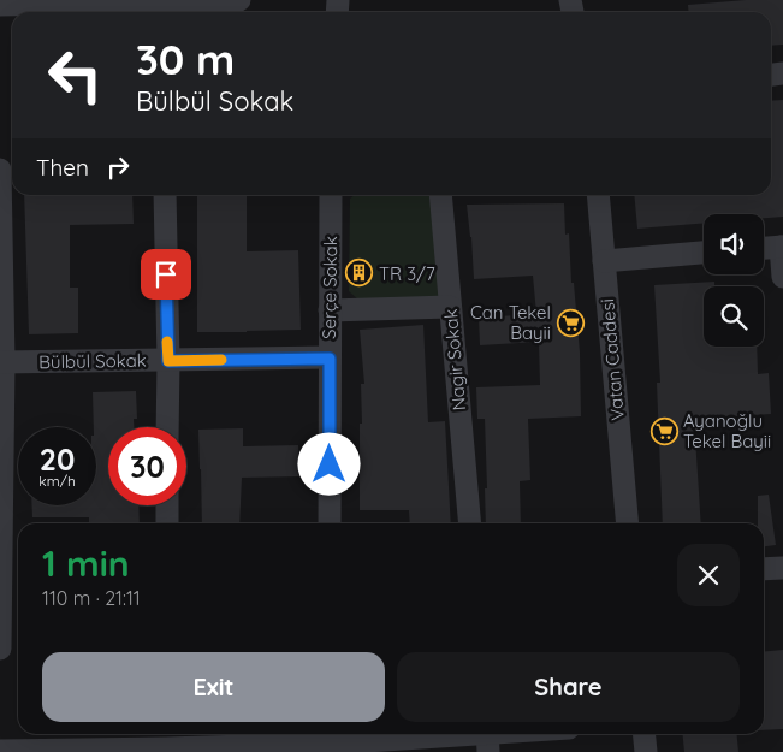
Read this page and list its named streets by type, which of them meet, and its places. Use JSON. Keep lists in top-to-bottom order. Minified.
{"streets":{"street":["Serçe Sokak","Nagir Sokak","Vatan Caddesi","Bülbül Sokak"]},"crossings":[["Serçe Sokak","Bülbül Sokak"]],"places":{"building":["TR 3/7"],"supermarket":["Can Tekel Bayii","Ayanoğlu Tekel Bayii"]},"page":{"turn":["30 m","Bülbül Sokak"],"then":"Then","speed":"20 km/h","limit":"30","heading":["1 min","110 m · 21:11"],"buttons":["Exit","Share"]}}
